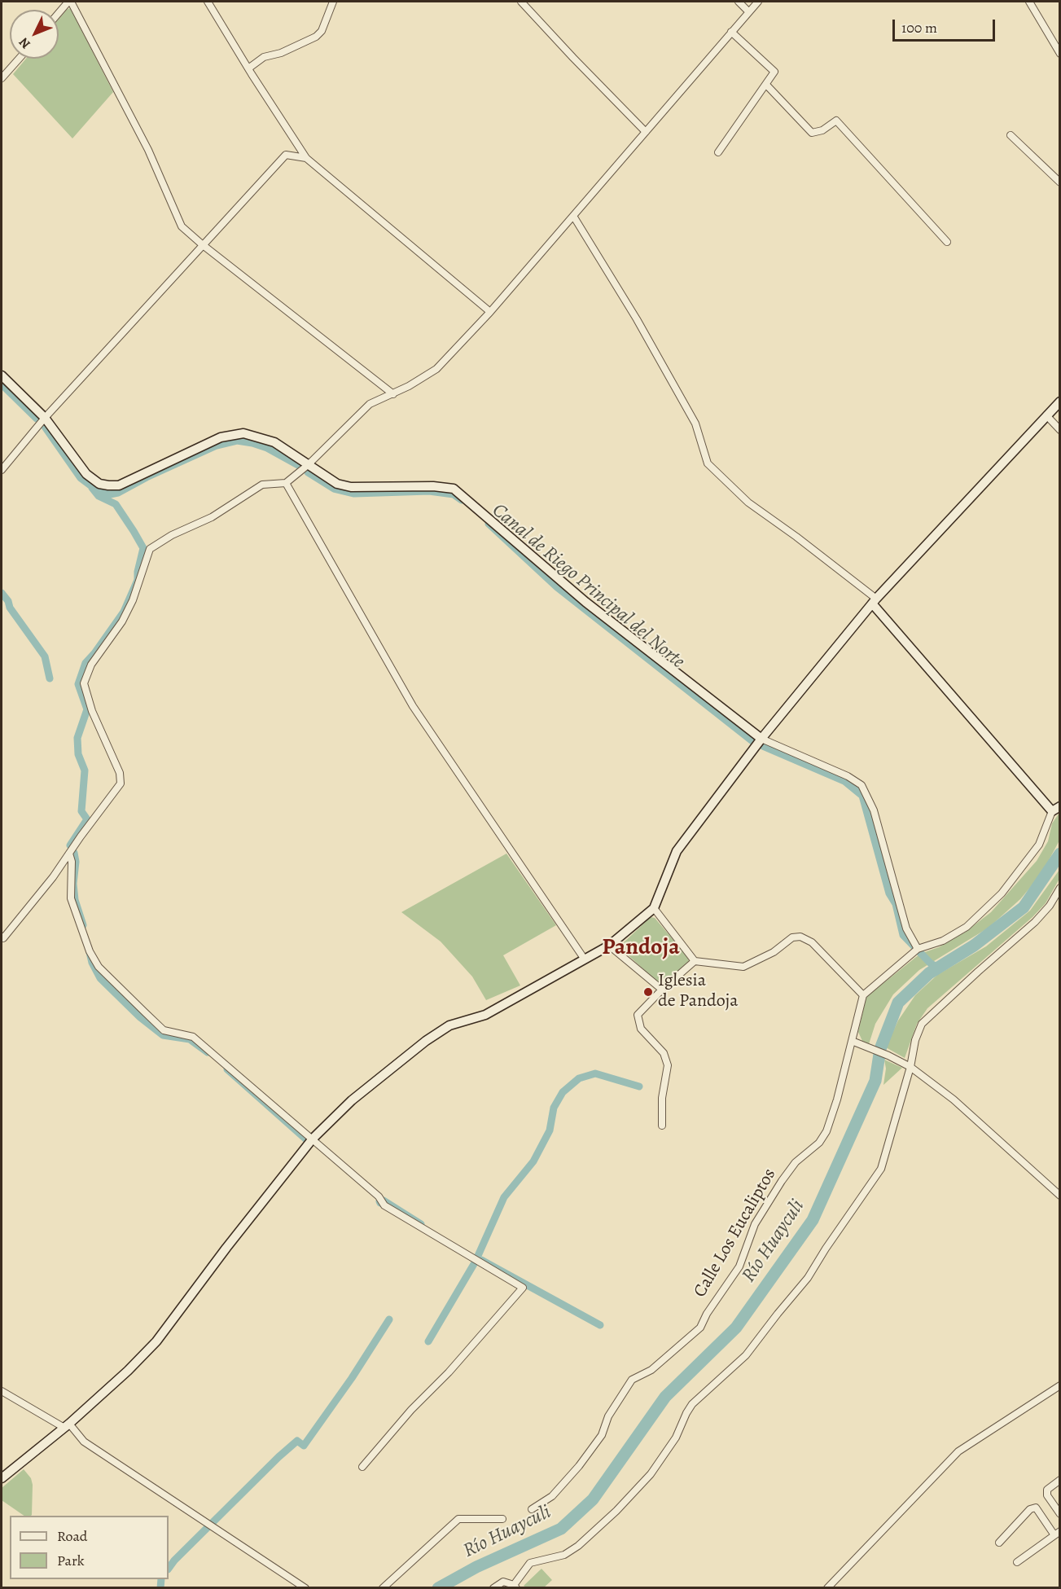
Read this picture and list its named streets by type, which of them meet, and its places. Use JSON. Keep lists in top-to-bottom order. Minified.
{"streets":{"street":["Calle Los Eucaliptos"]},"districts":["Pandoja"],"water":["Canal de Riego Principal del Norte","Río Huayculi"],"places":["Iglesia de Pandoja"],"legend":["Road","Park"],"scale_bar":"100 m","north":"bottom left"}
